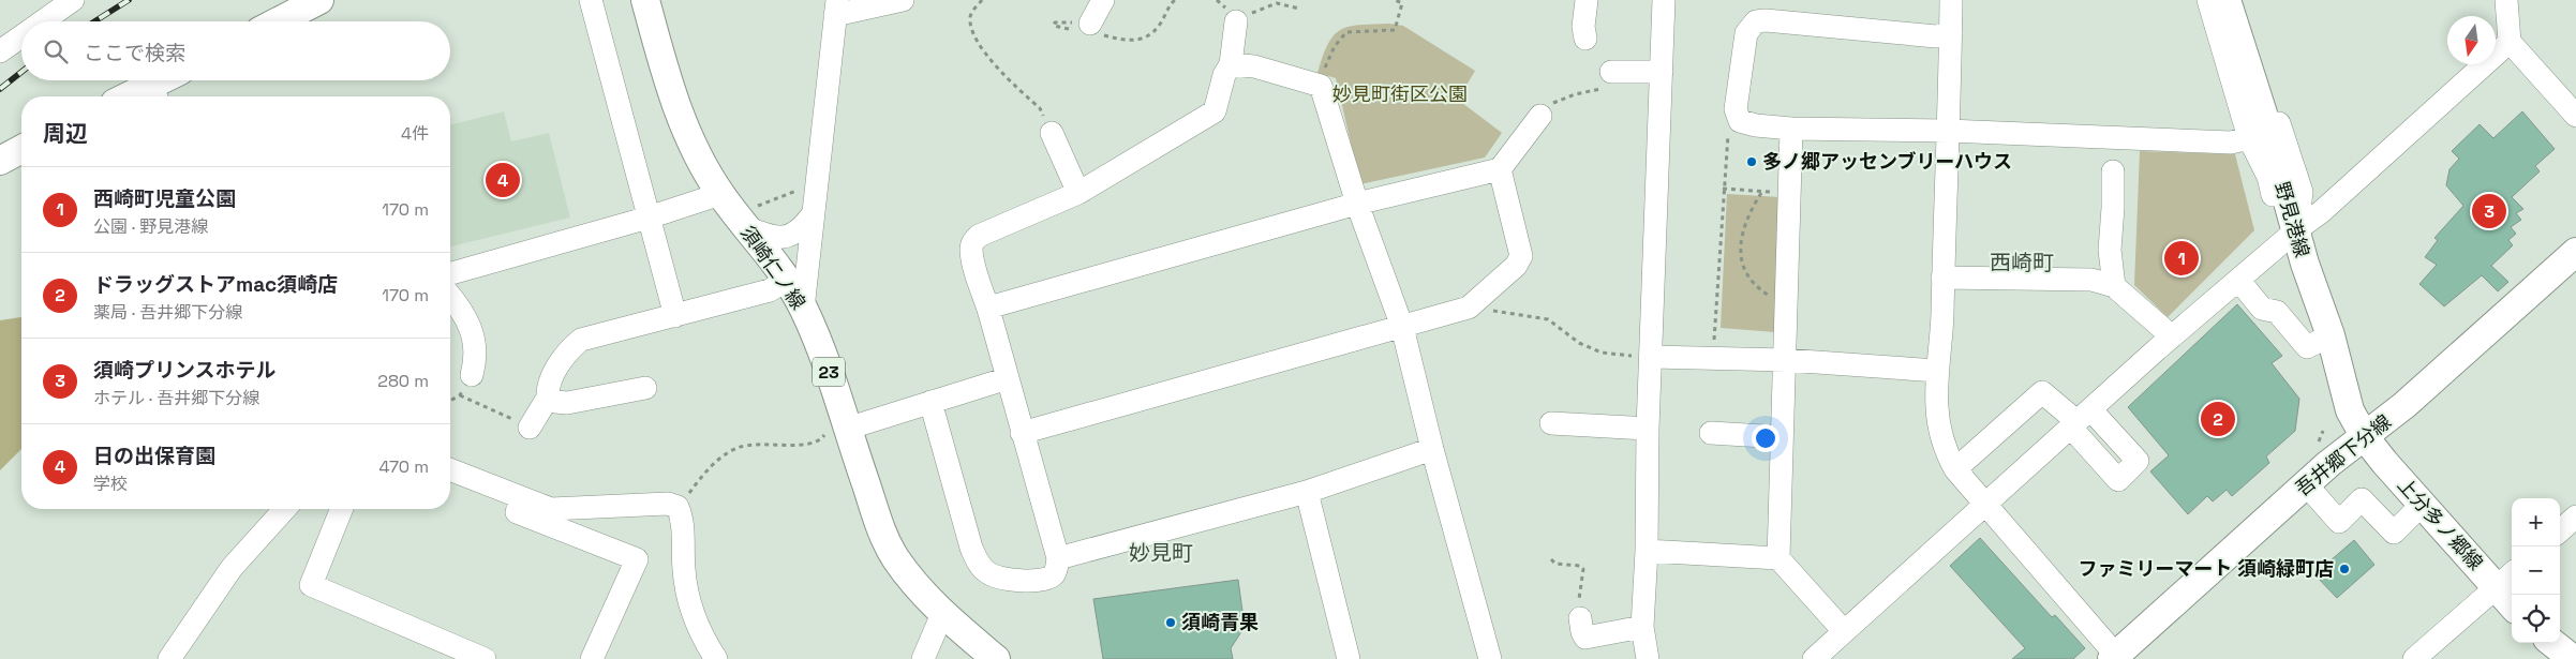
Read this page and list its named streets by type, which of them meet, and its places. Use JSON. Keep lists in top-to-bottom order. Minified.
{"streets":{"main road":["野見港線","須崎仁ノ線","23","吾井郷下分線","上分多ノ郷線"]},"crossings":[["野見港線","吾井郷下分線"],["野見港線","上分多ノ郷線"],["吾井郷下分線","上分多ノ郷線"]],"districts":["西崎町","妙見町"],"parks":["妙見町街区公園"],"places":["多ノ郷アッセンブリーハウス","ファミリーマート 須崎緑町店","須崎青果"],"north":"bottom","page":{"search":"ここで検索","heading":["周辺","4件"],"pins":["4","3","1","2"],"list":[{"mark":"1","name":"西崎町児童公園","note":"公園 · 野見港線","value":"170 m"},{"mark":"2","name":"ドラッグストアmac須崎店","note":"薬局 · 吾井郷下分線","value":"170 m"},{"mark":"3","name":"須崎プリンスホテル","note":"ホテル · 吾井郷下分線","value":"280 m"},{"mark":"4","name":"日の出保育園","note":"学校","value":"470 m"}],"map_buttons":["+","−"]}}
